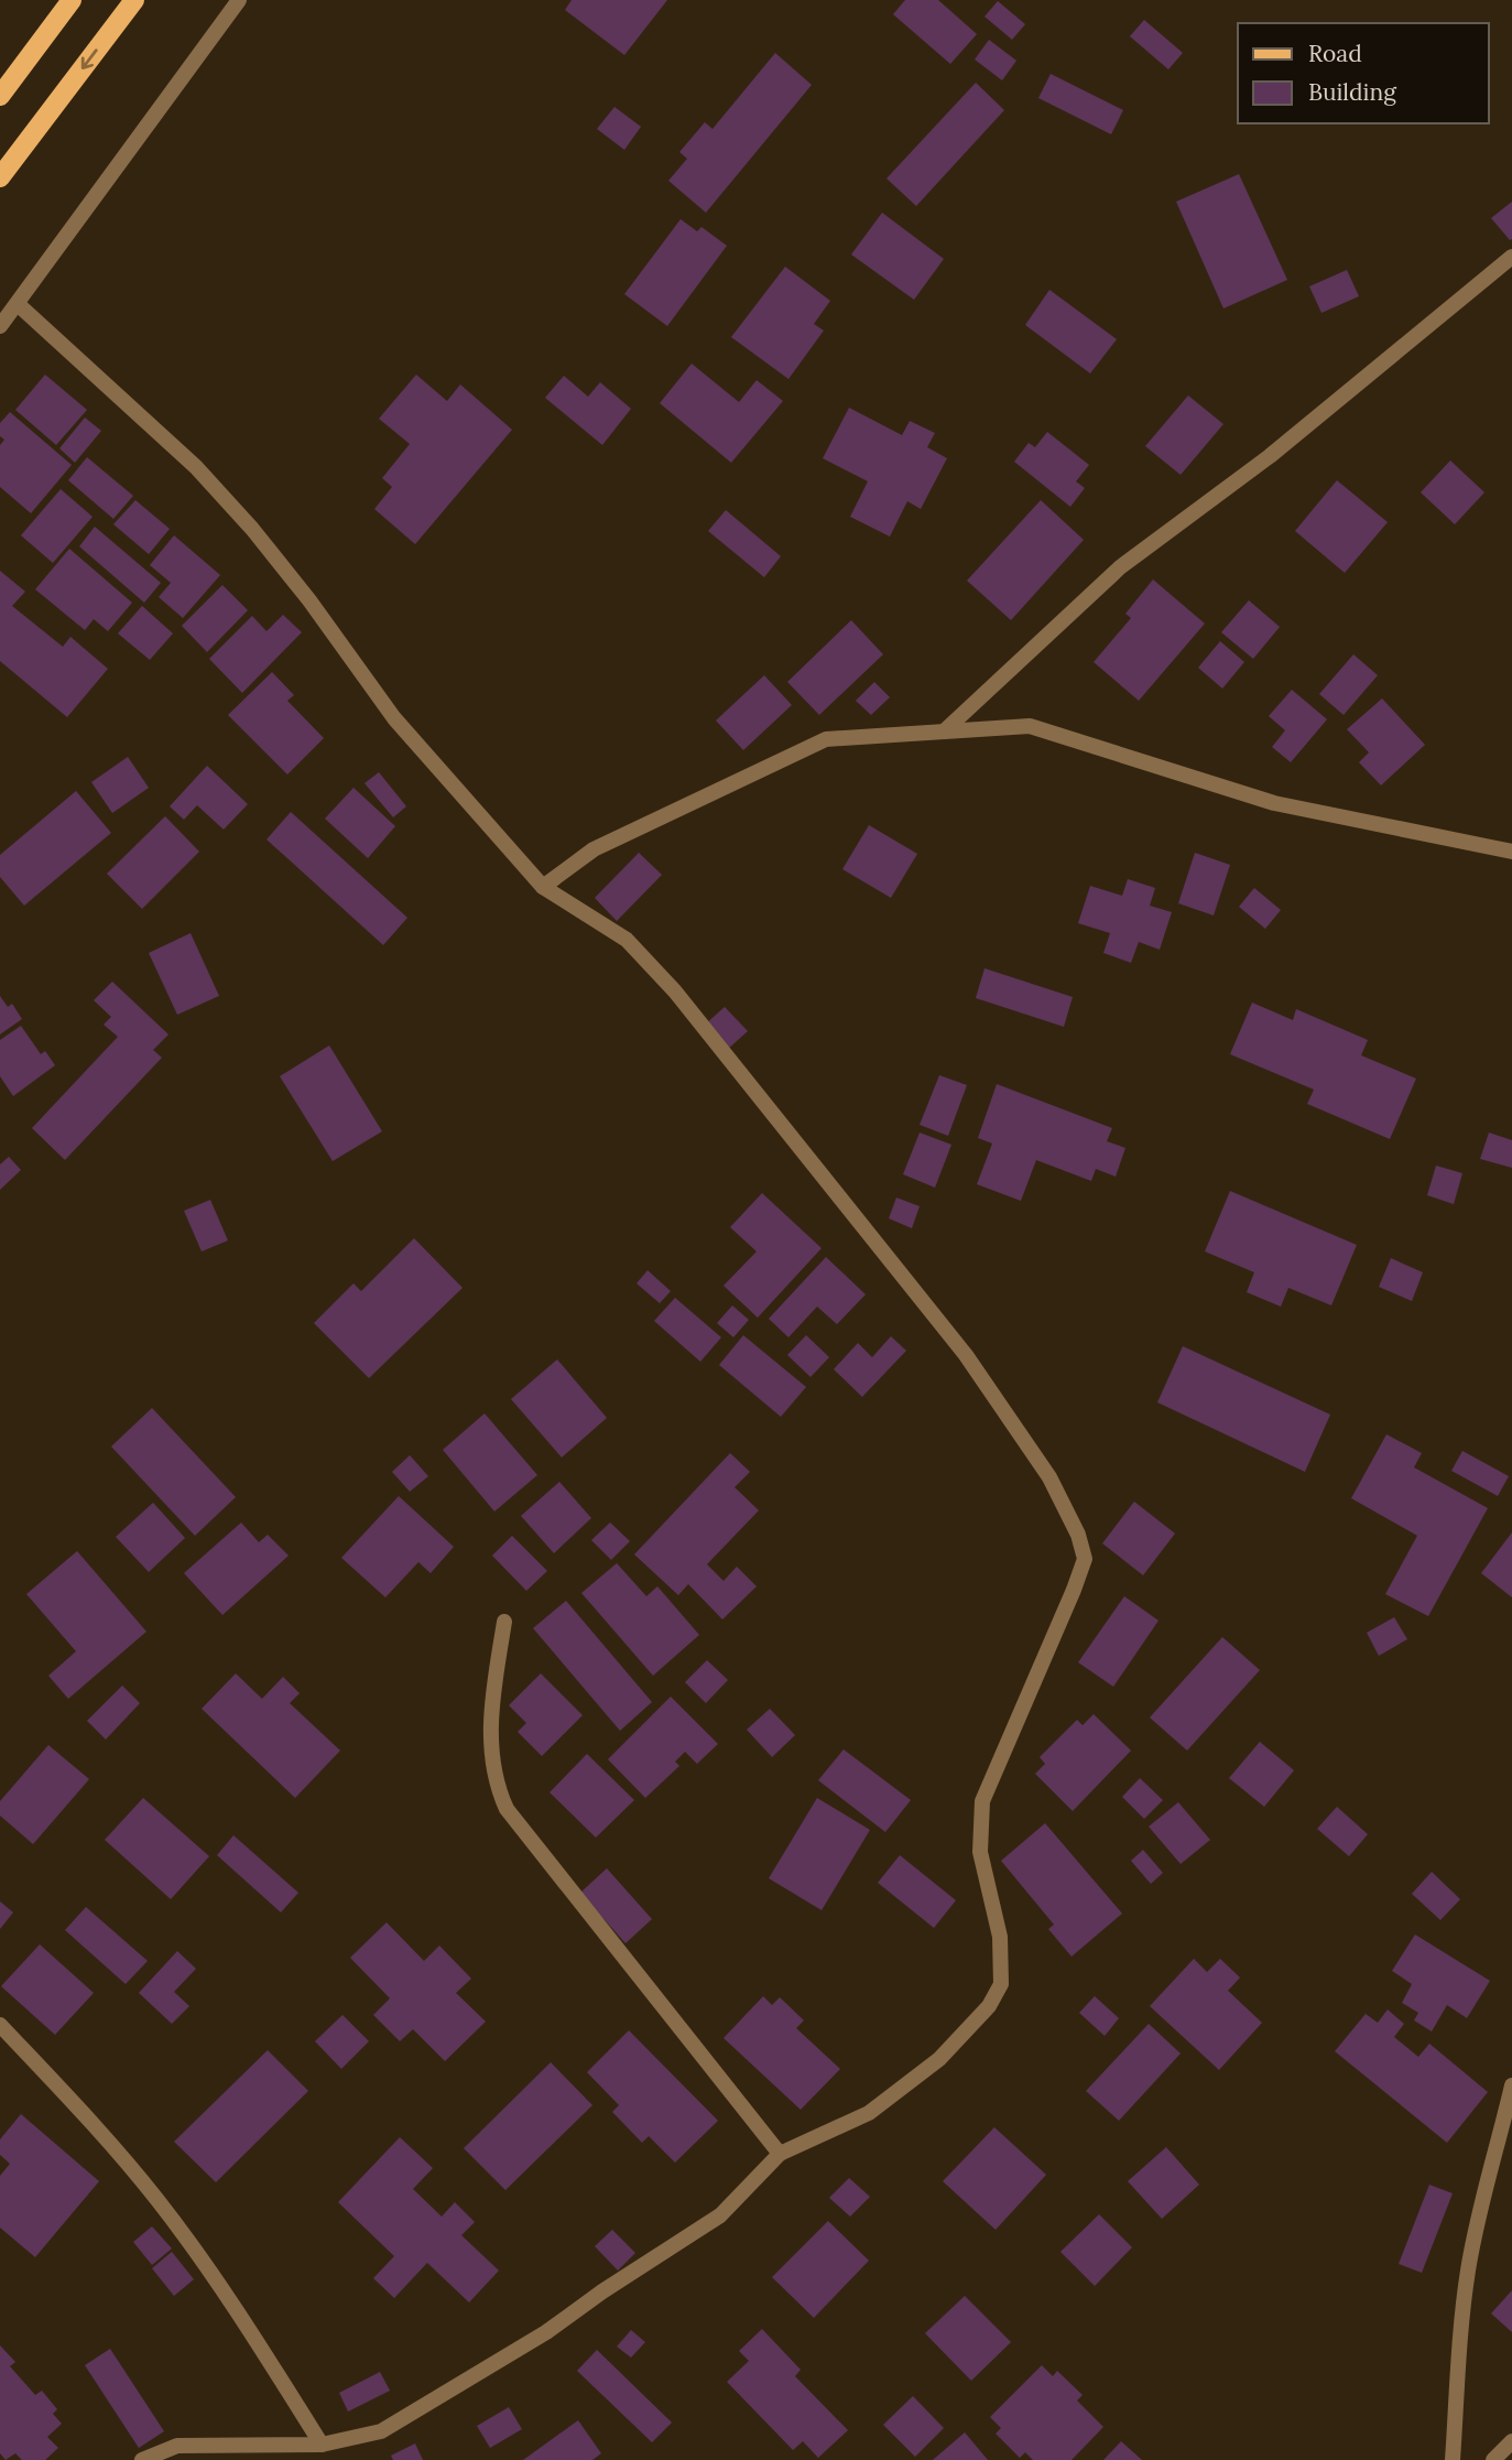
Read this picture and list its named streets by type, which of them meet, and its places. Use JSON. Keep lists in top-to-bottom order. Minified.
{"legend":["Road","Building"]}
